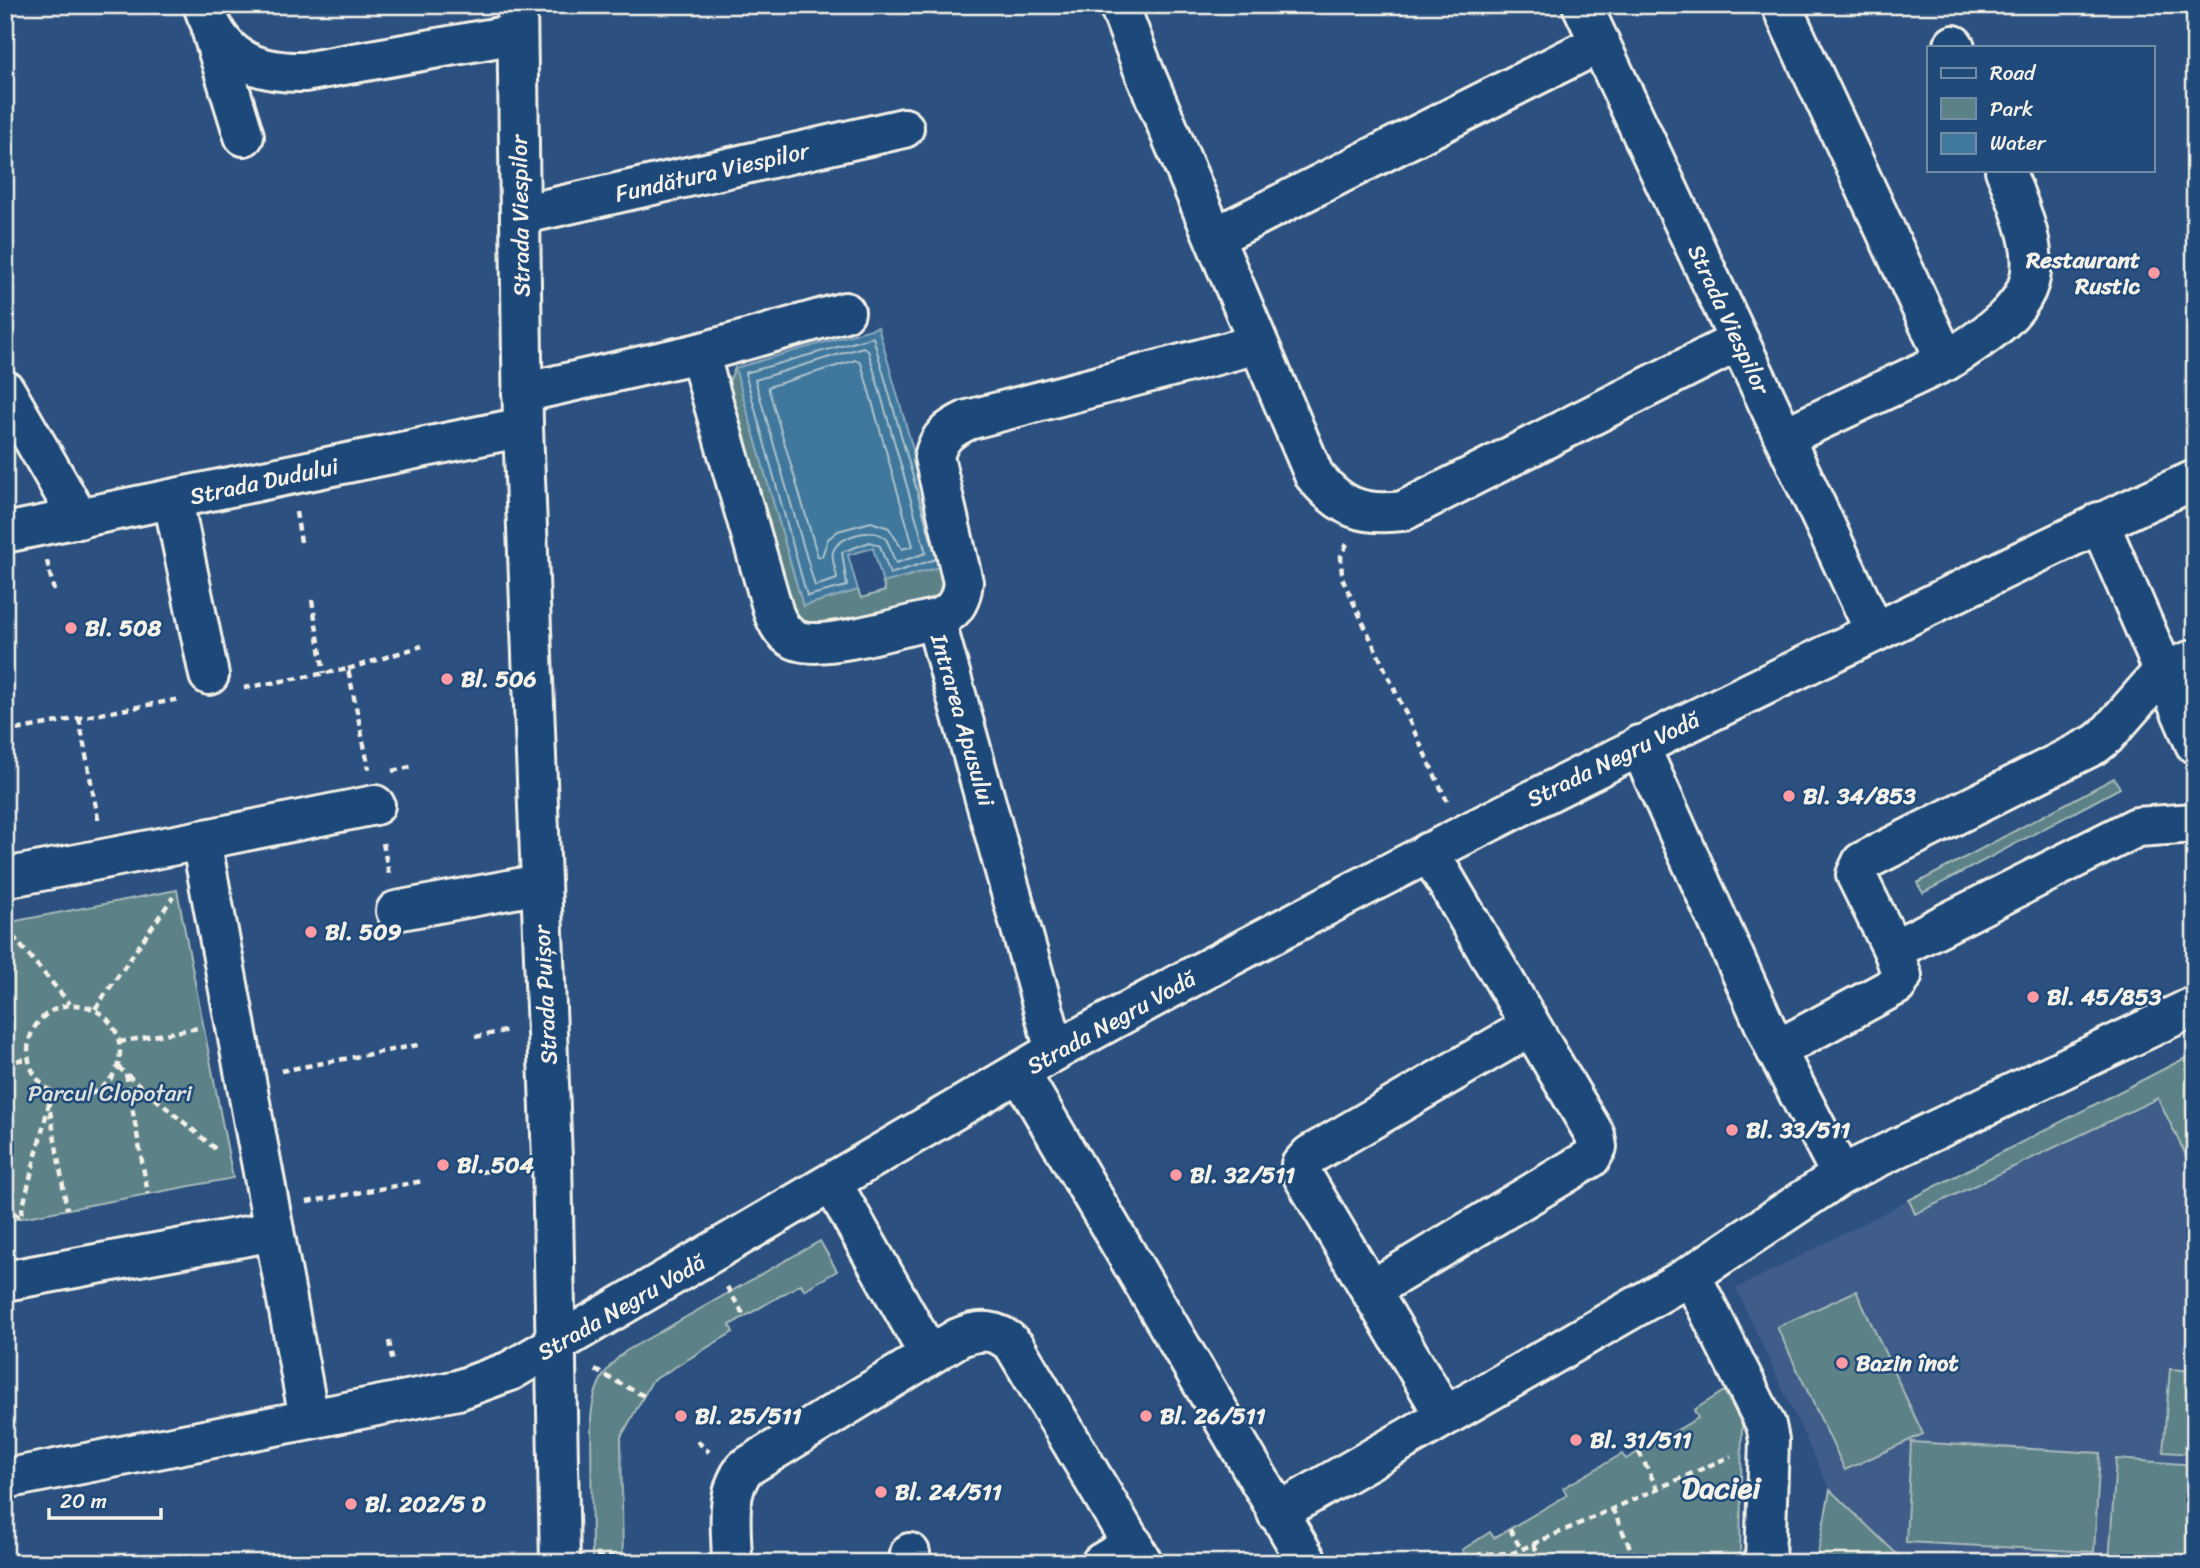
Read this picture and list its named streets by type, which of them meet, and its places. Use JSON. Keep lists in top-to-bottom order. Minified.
{"streets":{"street":["Fundătura Viespilor","Strada Viespilor","Strada Dudului","Intrarea Apusului","Strada Negru Vodă","Strada Puișor"]},"crossings":[["Fundătura Viespilor","Strada Viespilor"],["Strada Viespilor","Strada Dudului"],["Strada Viespilor","Strada Negru Vodă"],["Strada Viespilor","Strada Puișor"],["Strada Dudului","Strada Puișor"],["Intrarea Apusului","Strada Negru Vodă"],["Strada Negru Vodă","Strada Puișor"]],"districts":["Daciei"],"parks":["Parcul Clopotari"],"places":["Restaurant Rustic","Bl. 508","Bl. 506","Bl. 34/853","Bl. 509","Bl. 45/853","Bl. 33/511","Bl. 504","Bl. 32/511","Bazin înot","Bl. 25/511","Bl. 26/511","Bl. 31/511","Bl. 24/511","Bl. 202/5 D"],"legend":["Road","Park","Water"],"scale_bar":"20 m"}
